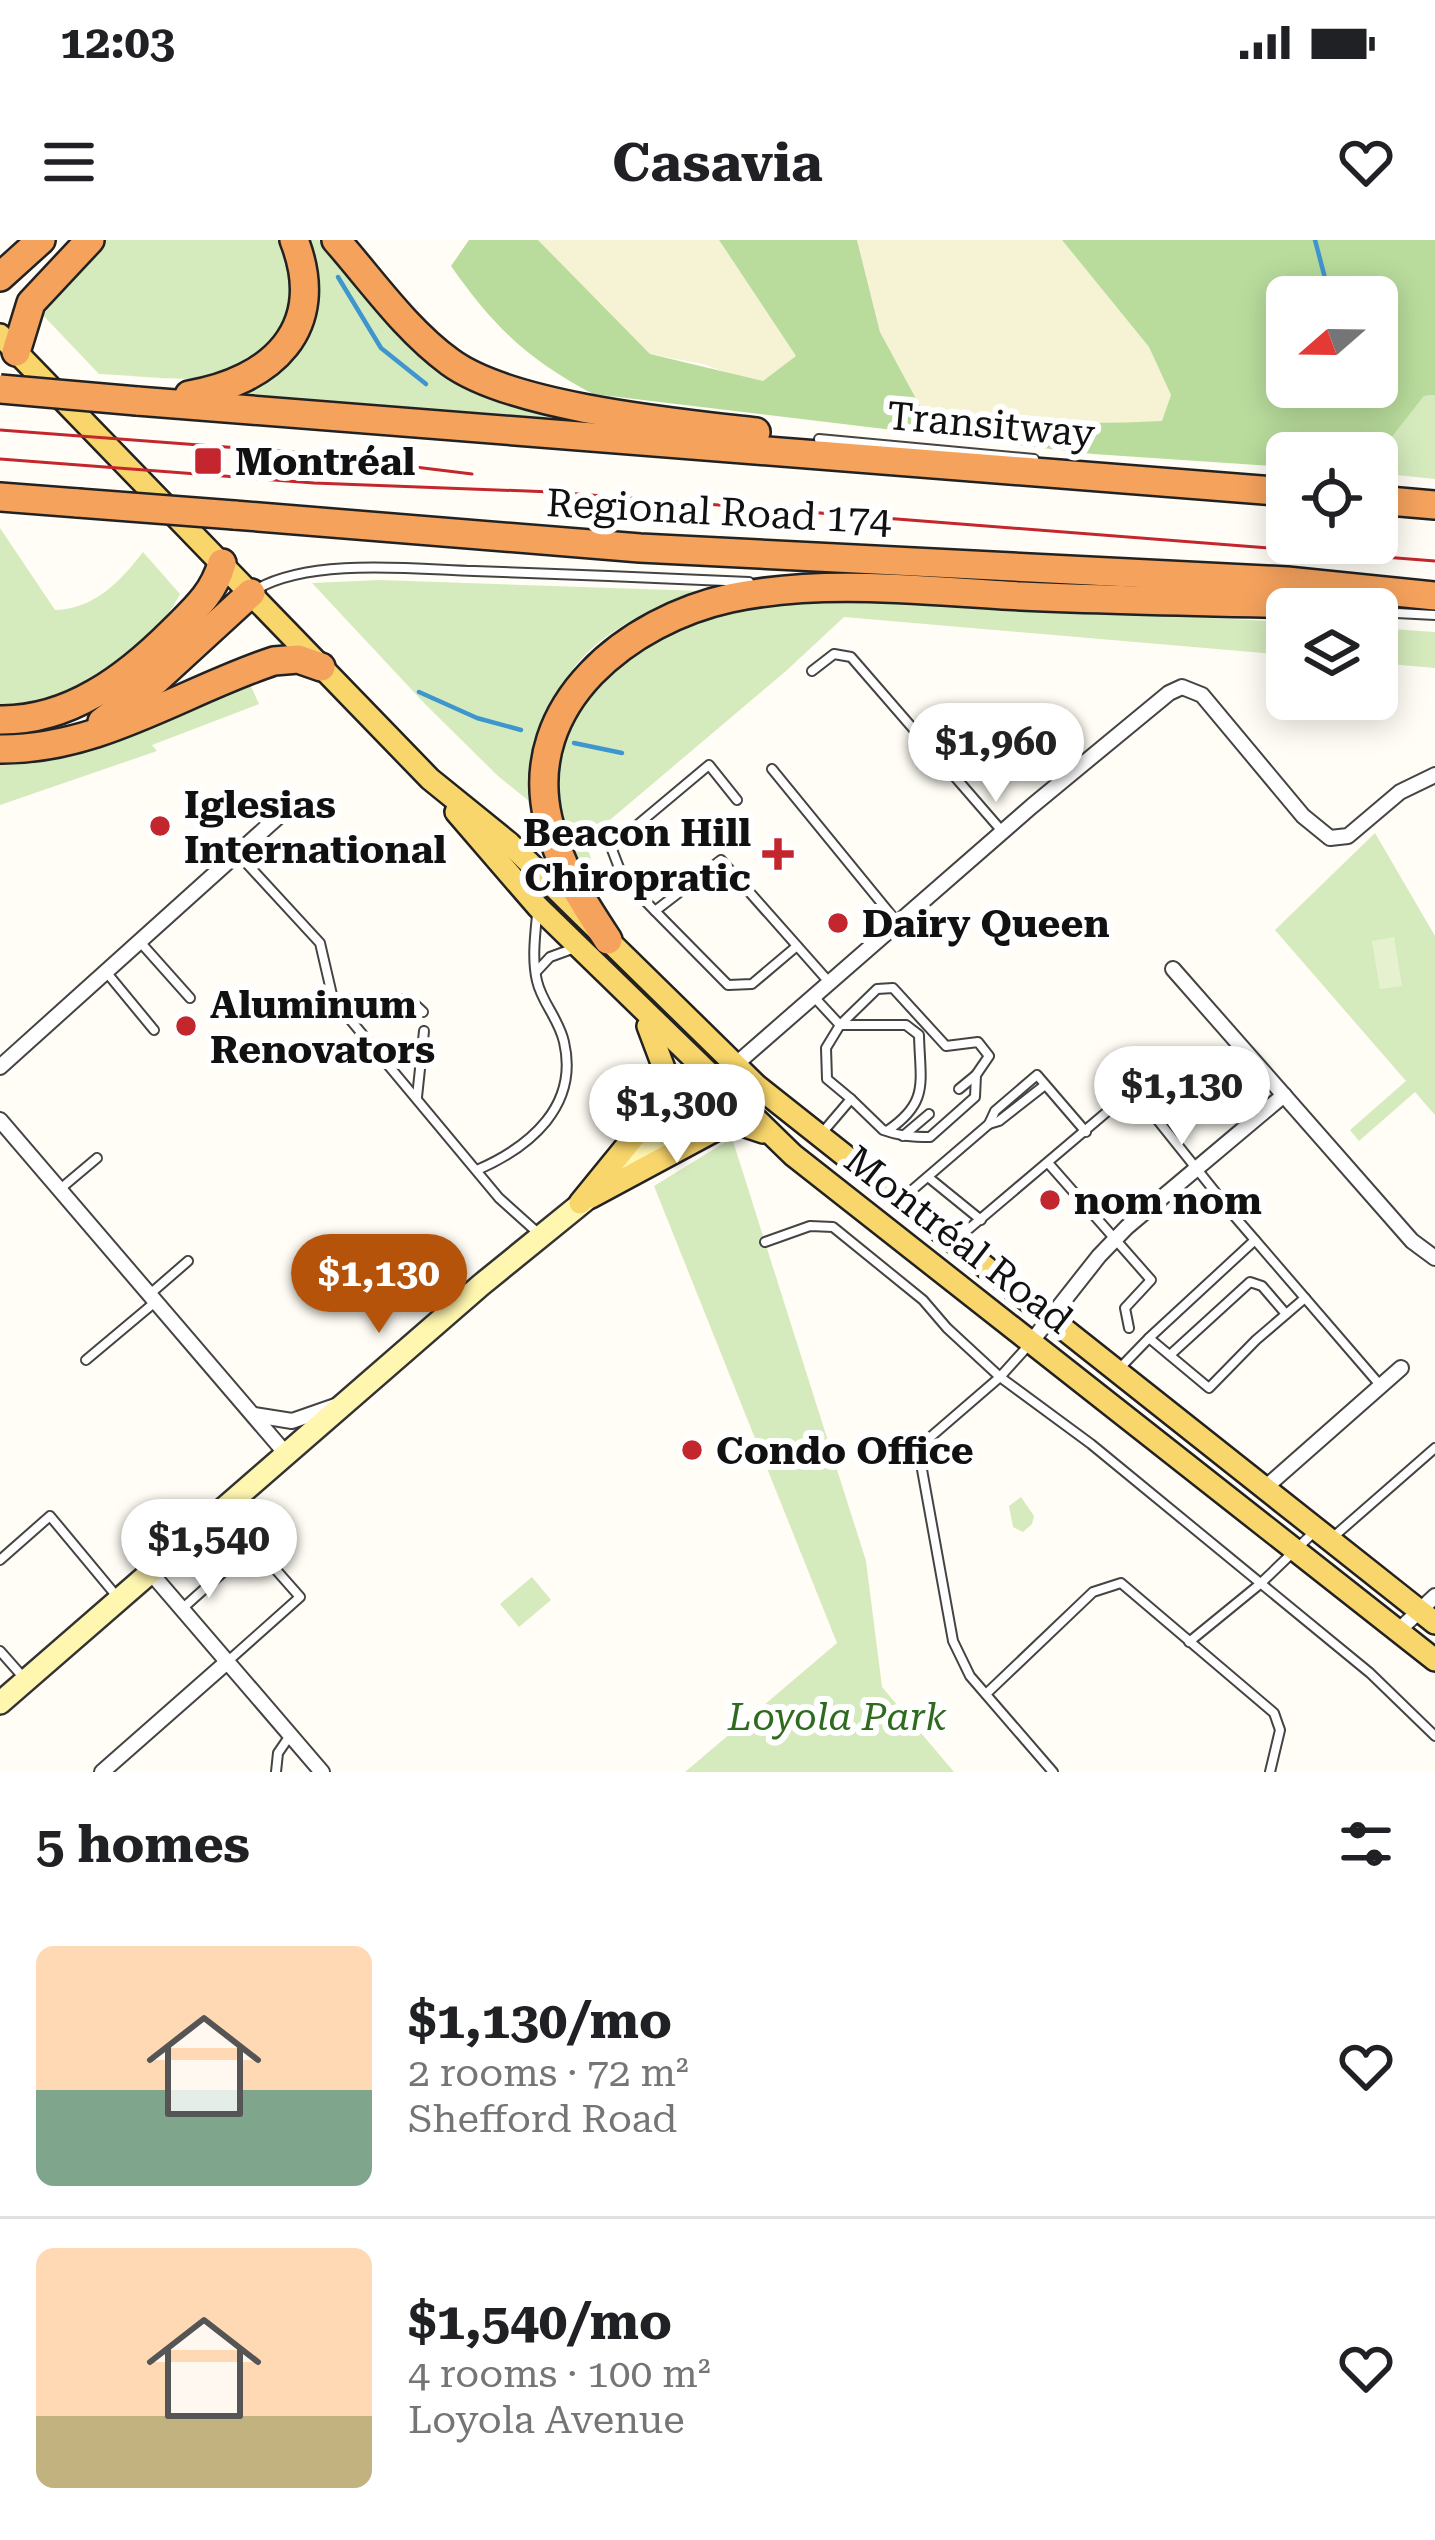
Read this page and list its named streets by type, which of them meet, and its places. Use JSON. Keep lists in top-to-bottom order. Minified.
{"streets":{"highway":["Regional Road 174"],"main road":["Montréal Road"],"lane":["Transitway"]},"crossings":[["Transitway","Regional Road 174"]],"parks":["Loyola Park"],"places":{"transit":["Montréal"],"other":["Iglesias International","Dairy Queen","Aluminum Renovators","nom nom","Condo Office"],"health":["Beacon Hill Chiropratic"]},"north":"left","page":{"status":"12:03","header":"Casavia","price":["$1,960","$1,130","$1,300","$1,130","$1,540"],"heading":"5 homes","list":[{"name":"$1,130/mo","note":"2 rooms · 72 m² · Shefford Road"},{"name":"$1,540/mo","note":"4 rooms · 100 m² · Loyola Avenue"}]}}
